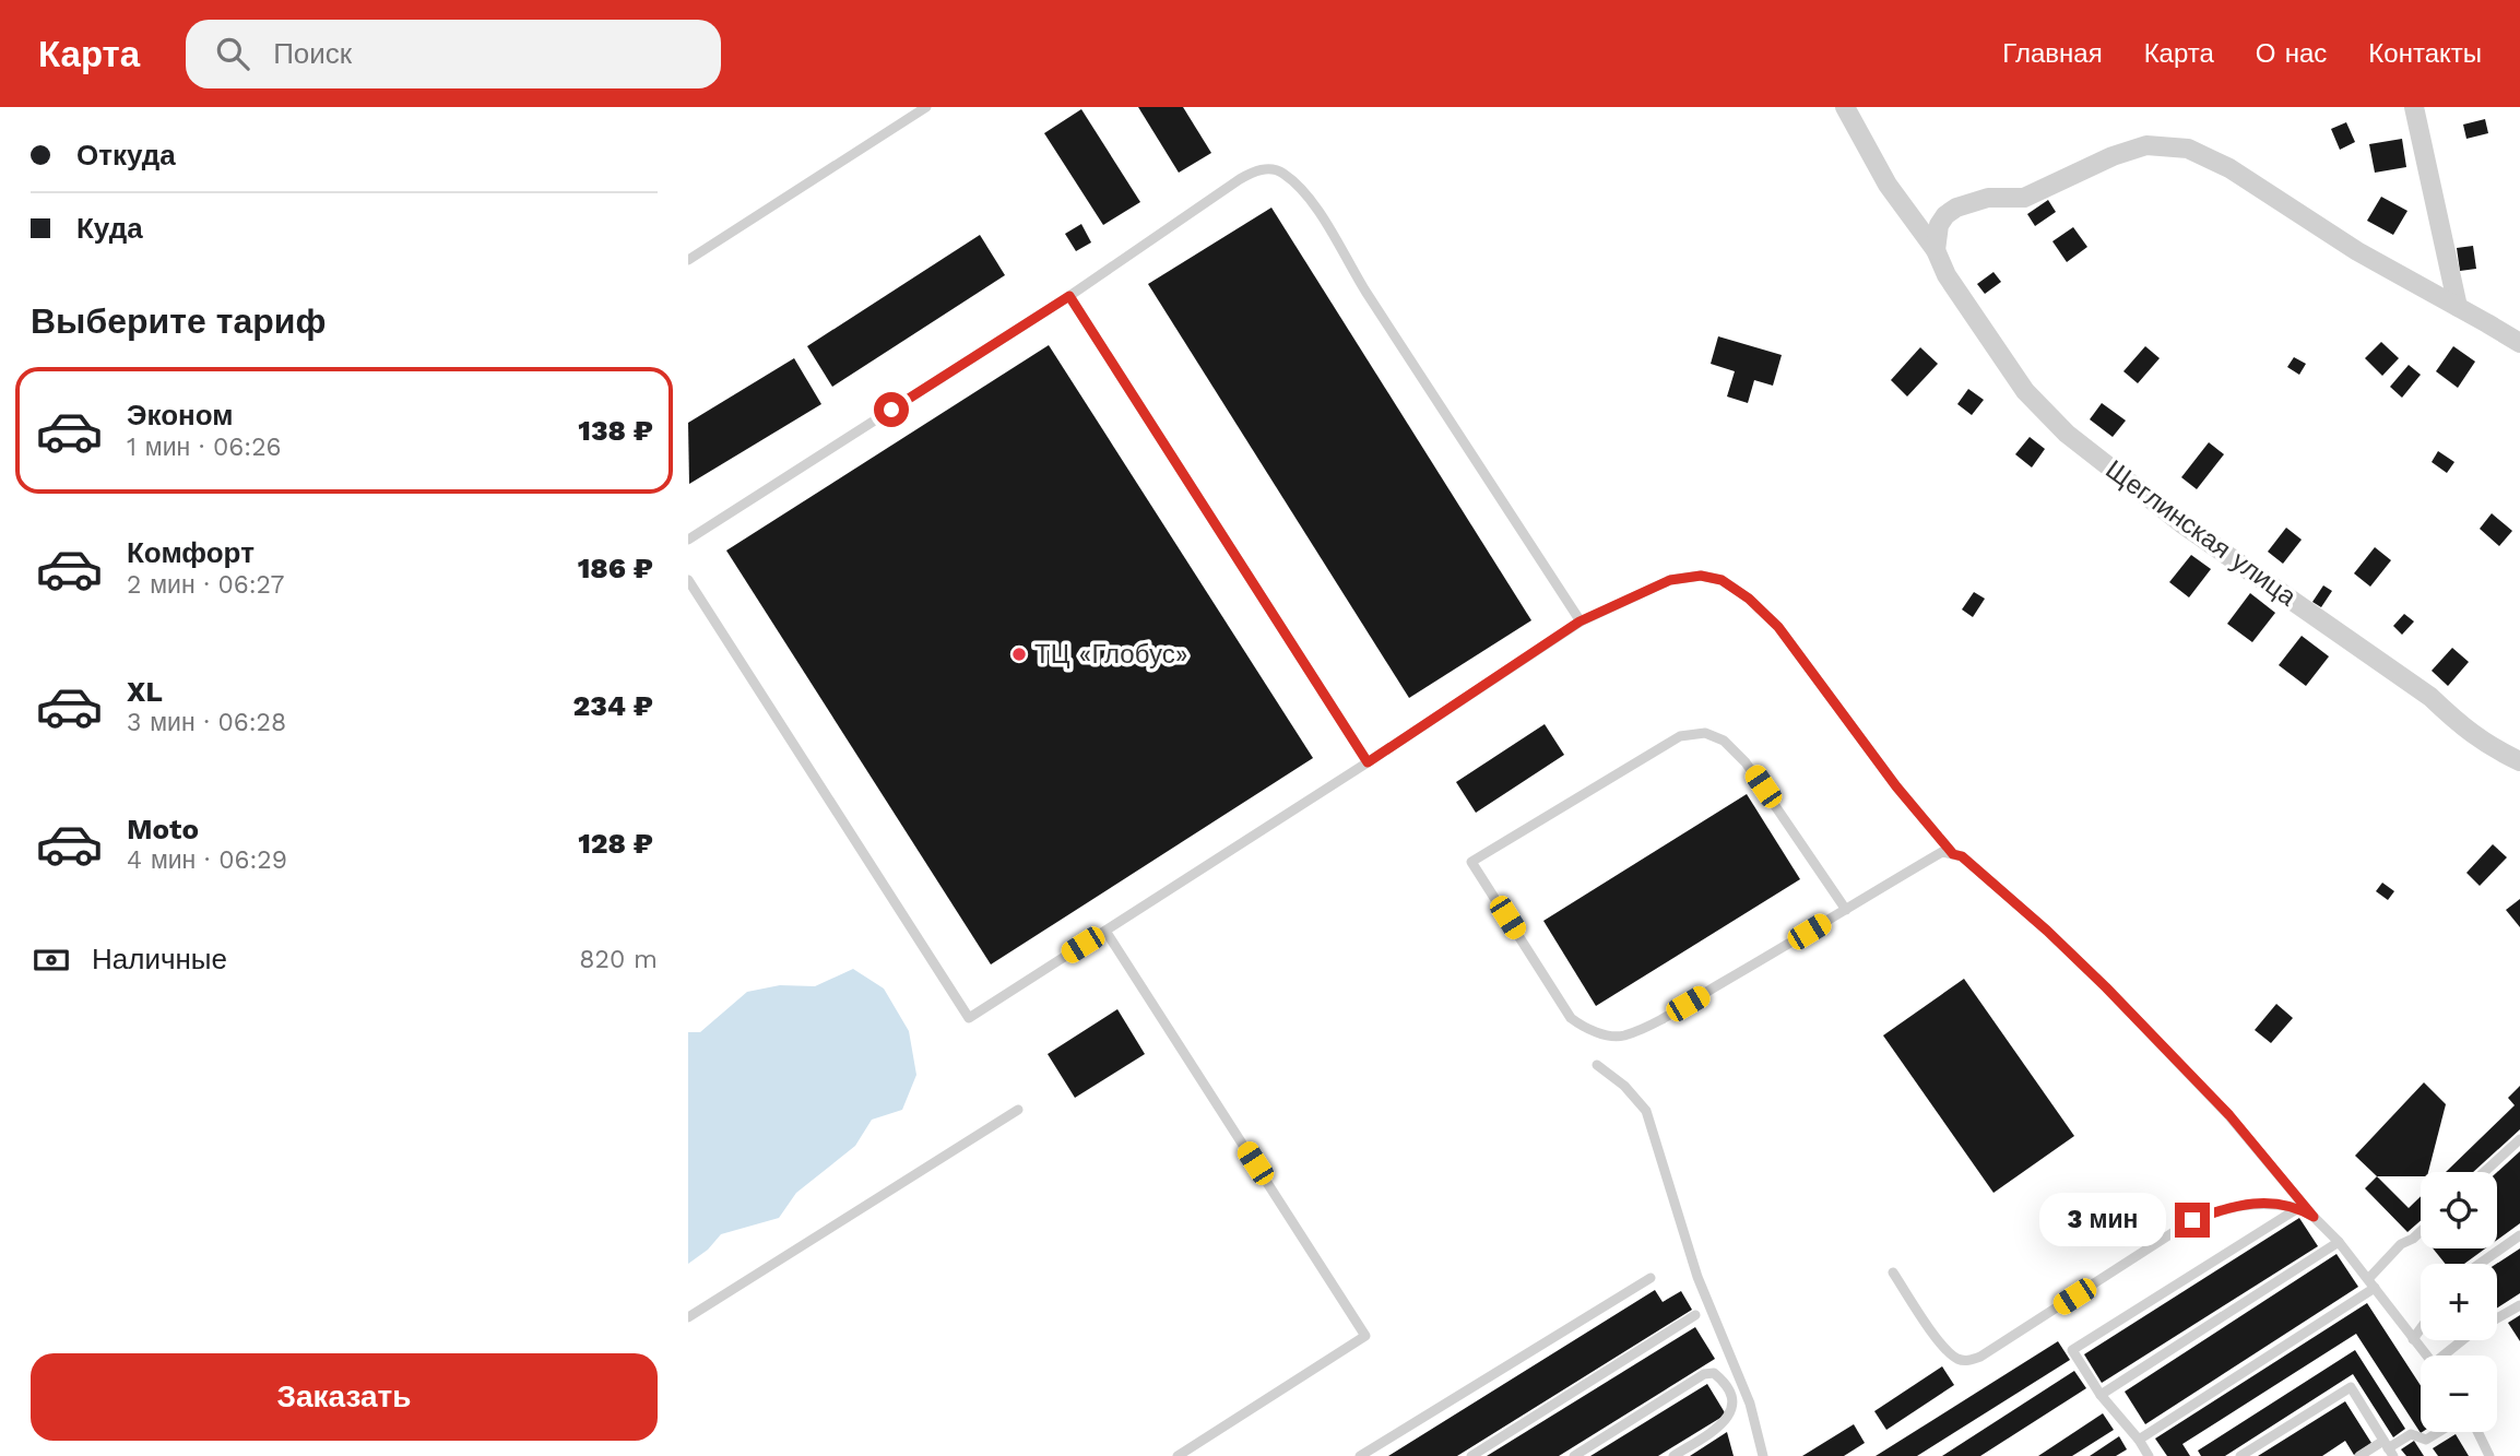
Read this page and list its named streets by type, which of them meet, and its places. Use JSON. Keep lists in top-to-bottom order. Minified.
{"streets":{"street":["Щеглинская улица"]},"places":["ТЦ «Глобус»"],"page":{"header":"Карта","search":"Поиск","nav":["Главная","Карта","О нас","Контакты"],"banner":["Откуда","Куда"],"heading":"Выберите тариф","list":[{"name":"Эконом","note":"1 мин · 06:26","value":"138 ₽"},{"name":"Комфорт","note":"2 мин · 06:27","value":"186 ₽"},{"name":"XL","note":"3 мин · 06:28","value":"234 ₽"},{"name":"Moto","note":"4 мин · 06:29","value":"128 ₽"}],"pay":["Наличные","820 m"],"map_buttons":["+","−"],"bubble":"3 мин","buttons":"Заказать"}}
